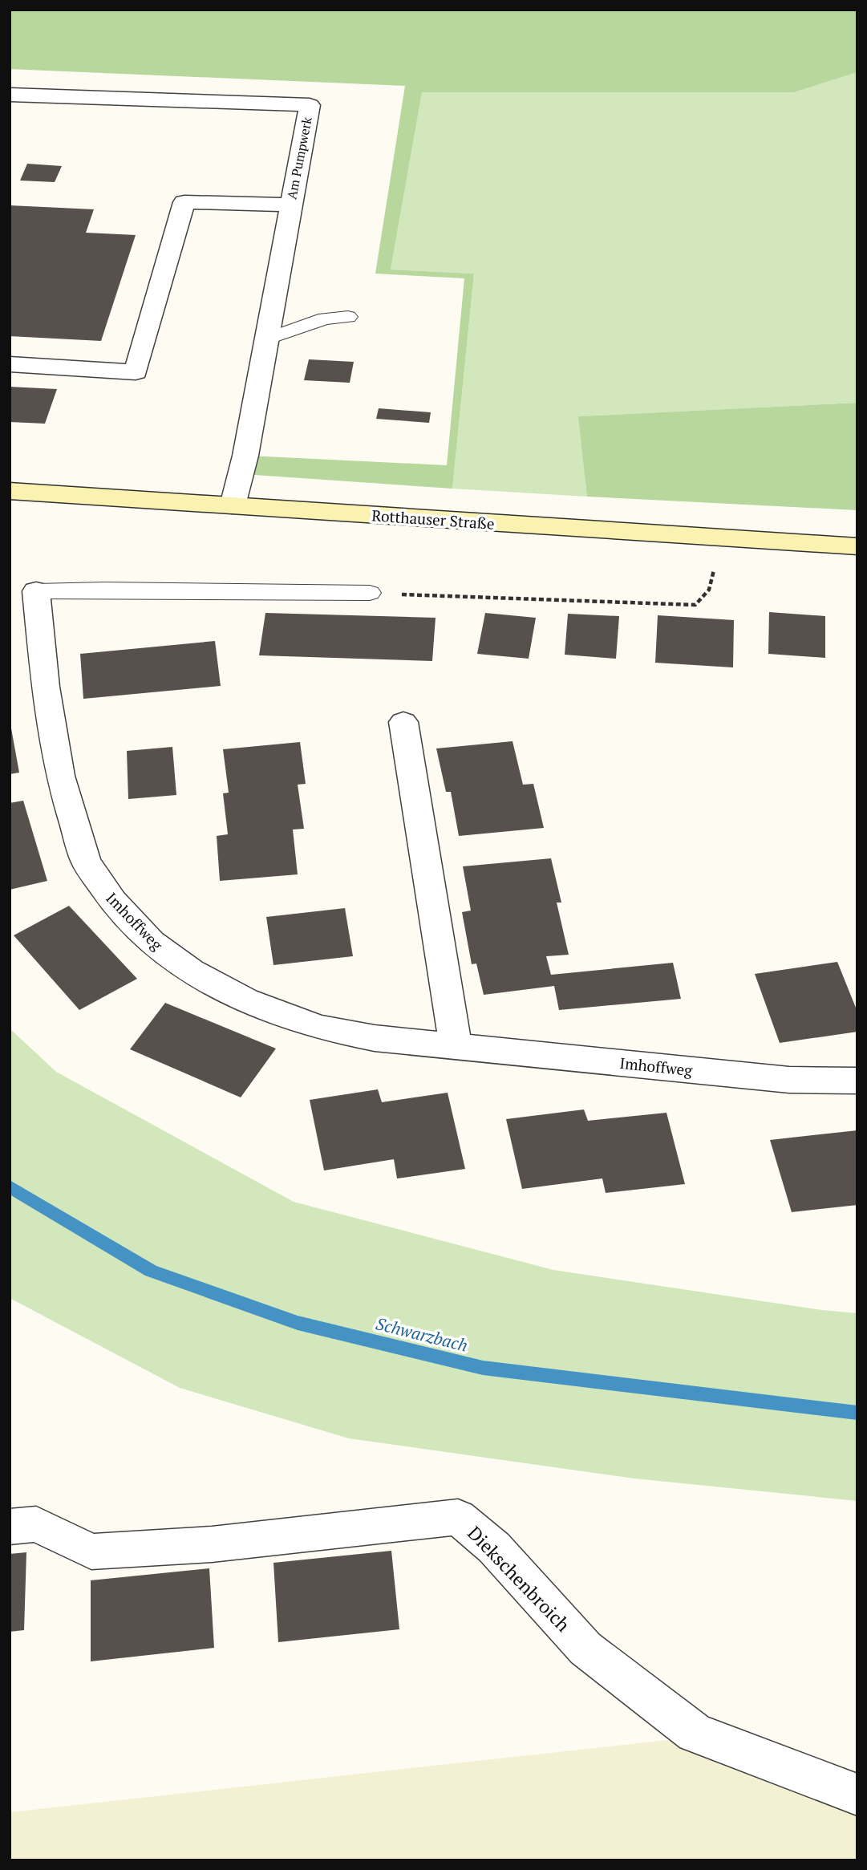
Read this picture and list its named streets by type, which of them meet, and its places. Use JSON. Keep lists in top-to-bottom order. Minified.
{"streets":{"main road":["Rotthauser Straße"],"street":["Am Pumpwerk","Imhoffweg","Diekschenbroich"]},"crossings":[["Am Pumpwerk","Rotthauser Straße"]],"water":["Schwarzbach"]}
